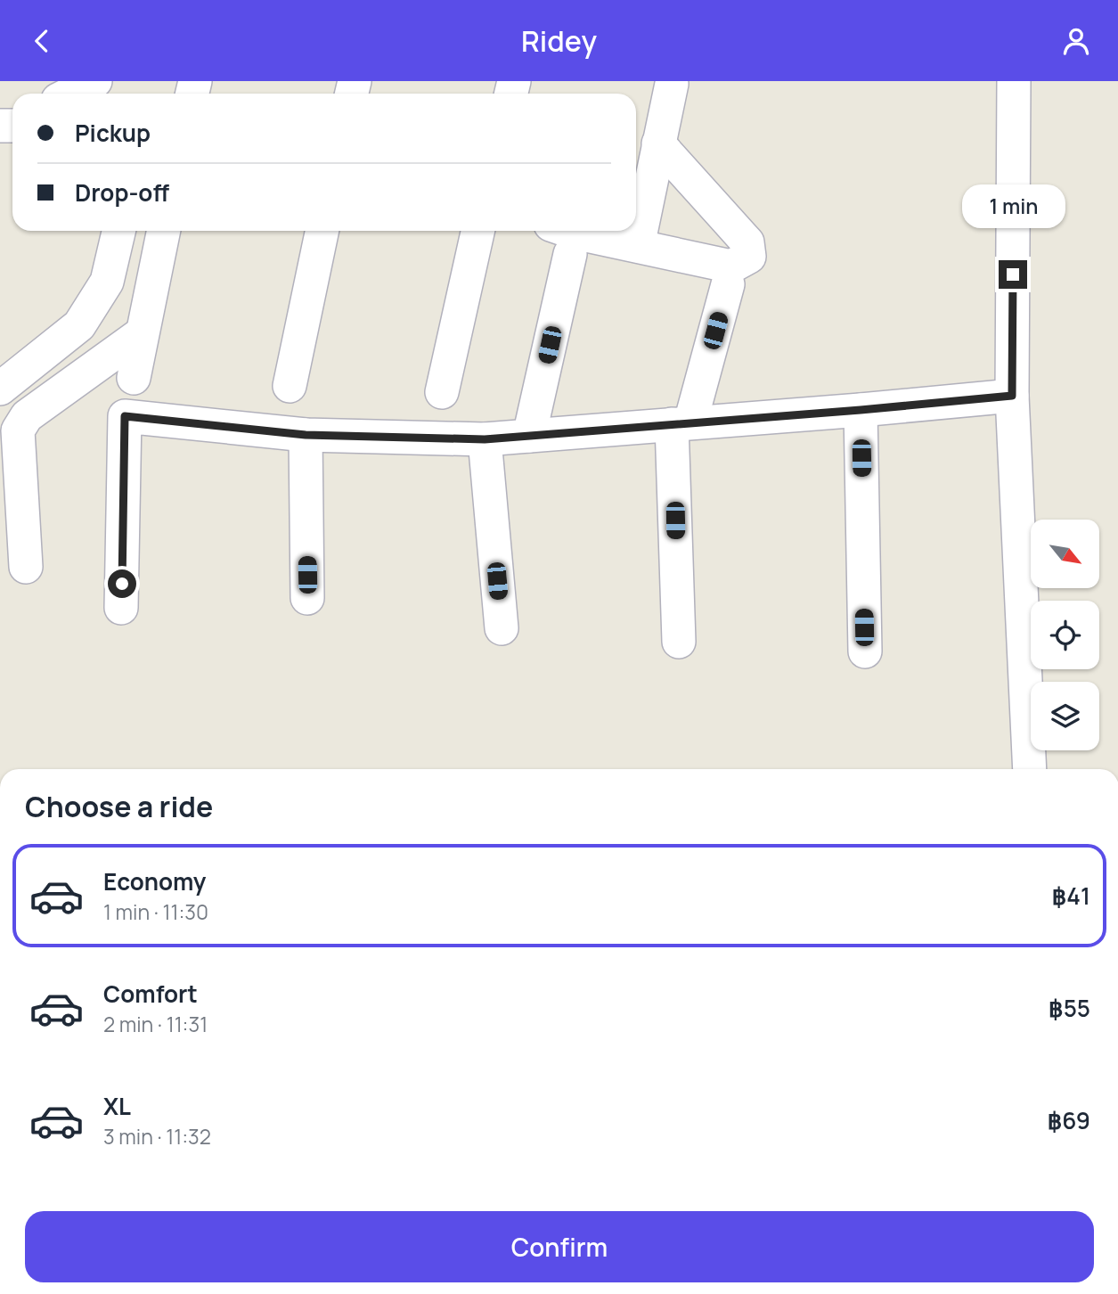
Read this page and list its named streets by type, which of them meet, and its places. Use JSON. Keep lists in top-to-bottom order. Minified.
{"north":"bottom right","page":{"header":"Ridey","banner":["Pickup","Drop-off"],"bubble":"1 min","heading":"Choose a ride","list":[{"name":"Economy","note":"1 min · 11:30","value":"฿41"},{"name":"Comfort","note":"2 min · 11:31","value":"฿55"},{"name":"XL","note":"3 min · 11:32","value":"฿69"}],"buttons":"Confirm"}}
